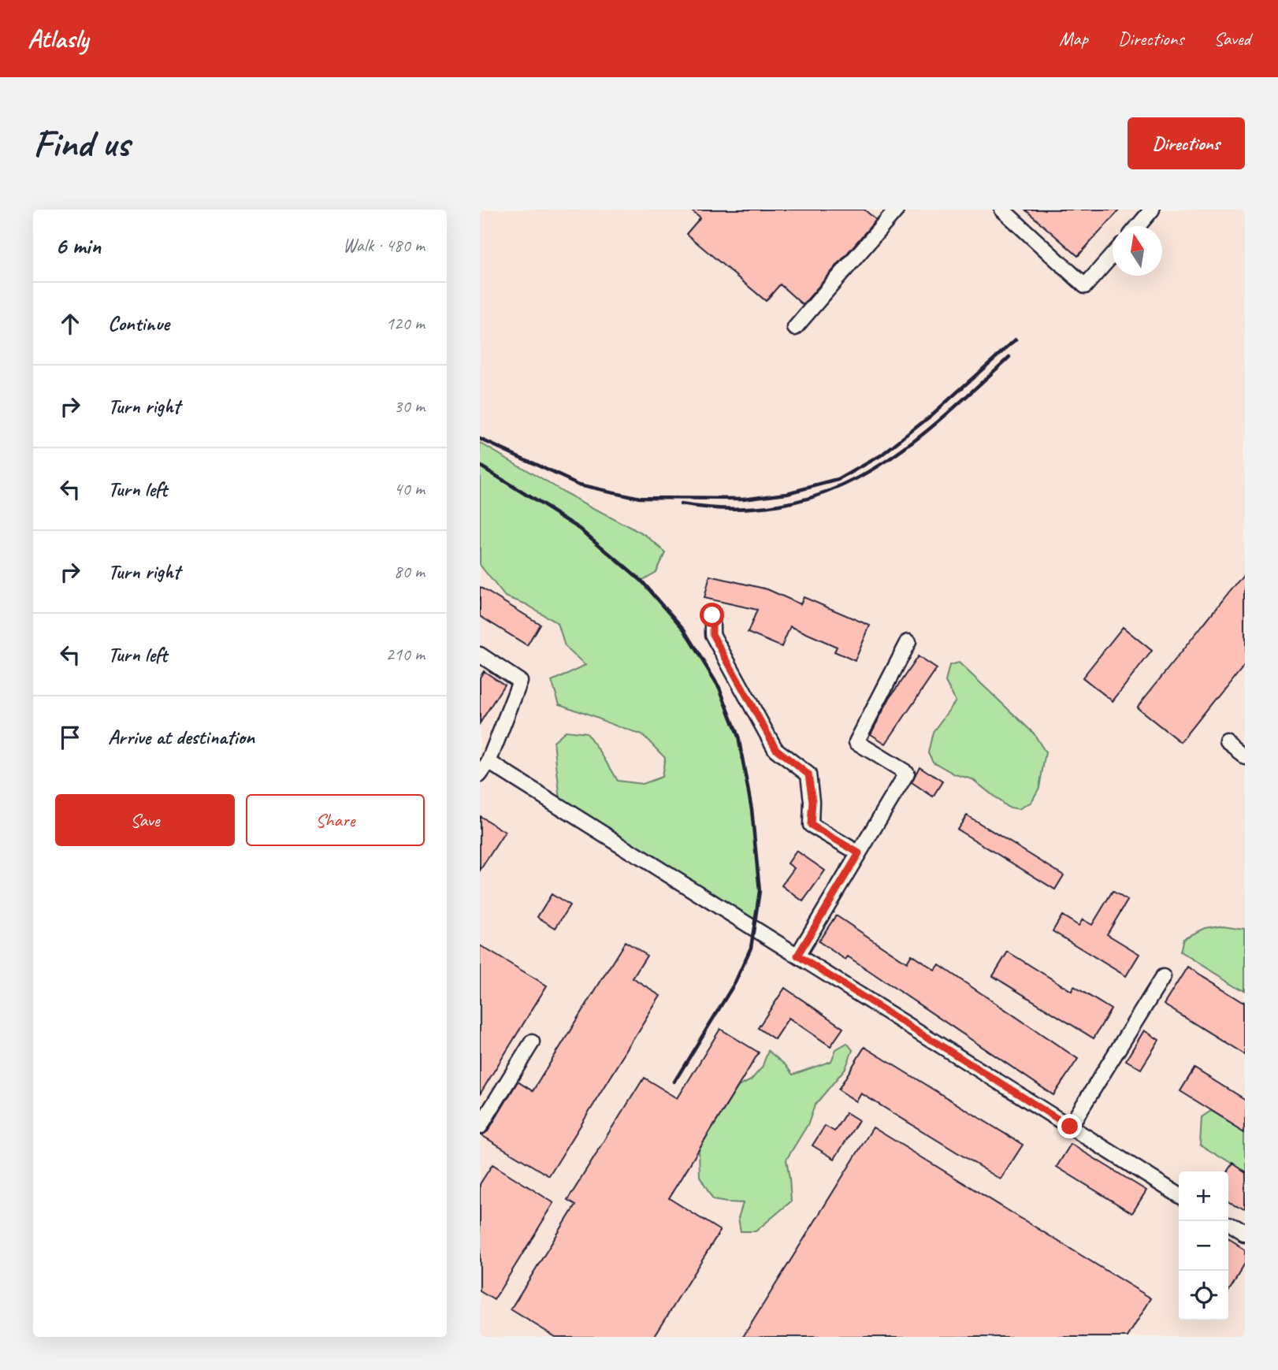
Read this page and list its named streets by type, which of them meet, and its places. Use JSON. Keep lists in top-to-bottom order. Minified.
{"north":"top","page":{"header":"Atlasly","nav":["Map","Directions","Saved"],"buttons":["Directions",["Save","Share"]],"title":"Find us","heading":["6 min","Walk · 480 m"],"list":[["Continue","120 m"],["Turn right","30 m"],["Turn left","40 m"],["Turn right","80 m"],["Turn left","210 m"],"Arrive at destination"],"map_buttons":["+","−"]}}
